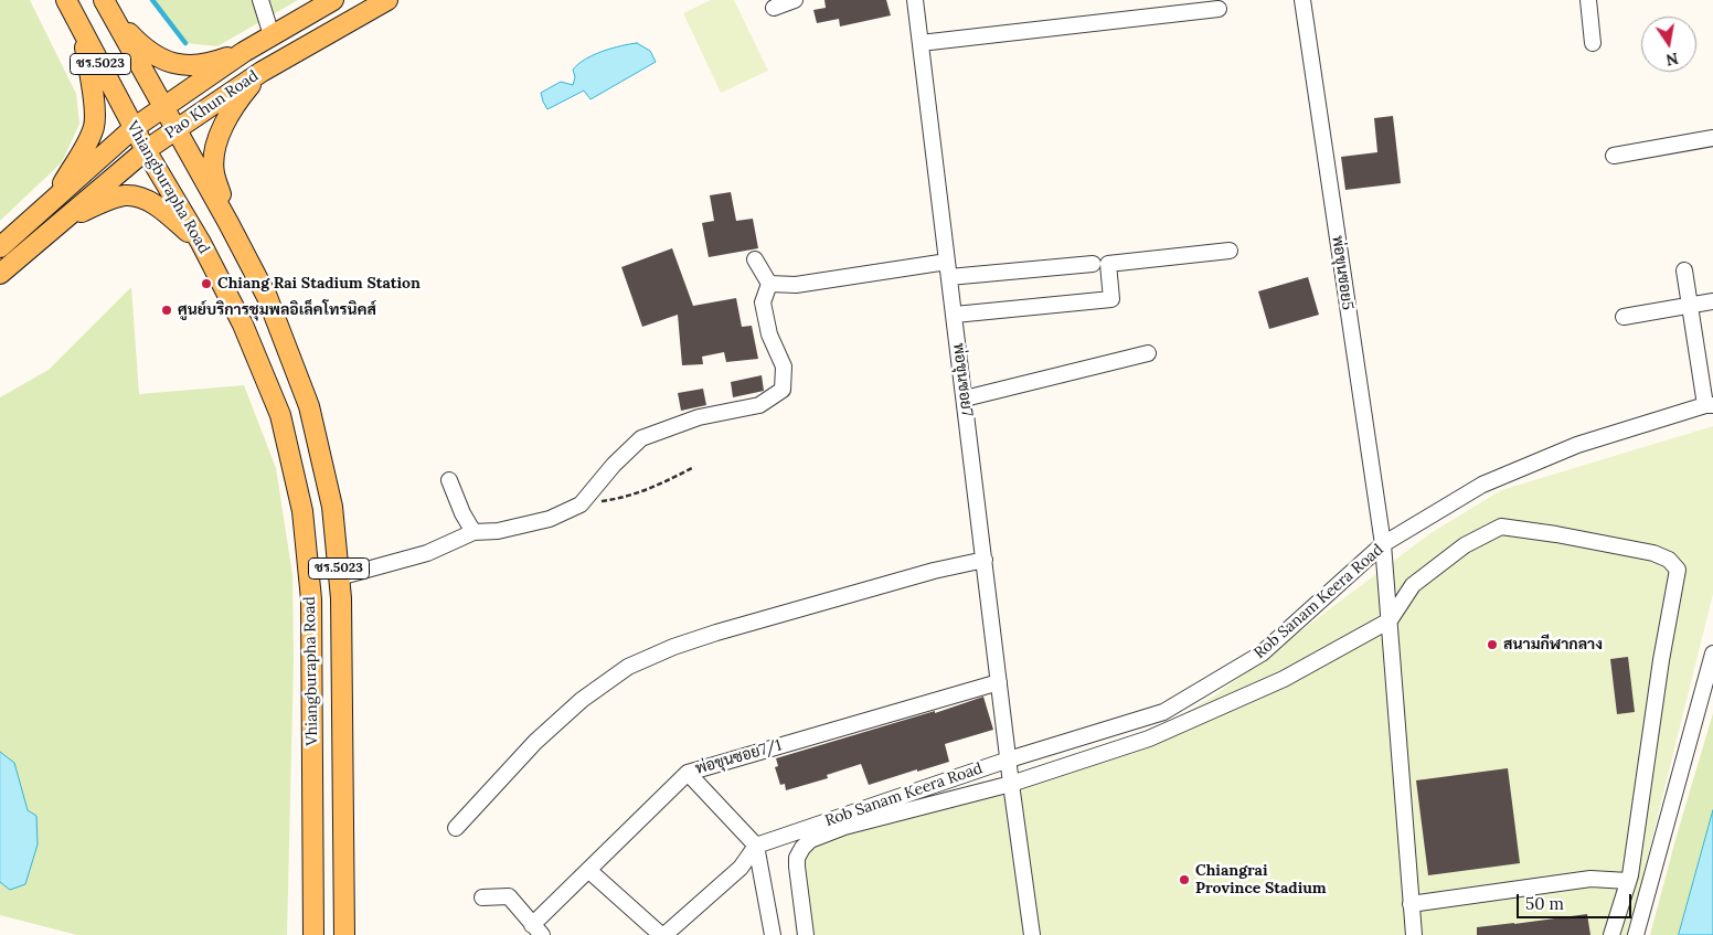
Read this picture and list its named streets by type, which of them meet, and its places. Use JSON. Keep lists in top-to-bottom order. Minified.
{"streets":{"main road":["ชร.5023","Pao Khun Road","Vhiangburapha Road"],"street":["พ่อขุนซอย5","พ่อขุนซอย7","Rob Sanam Keera Road","พ่อขุนซอย7/1"]},"crossings":[["Pao Khun Road","Vhiangburapha Road"],["พ่อขุนซอย5","Rob Sanam Keera Road"],["พ่อขุนซอย7","Rob Sanam Keera Road"],["พ่อขุนซอย7","พ่อขุนซอย7/1"]],"places":["Chiang Rai Stadium Station","ศูนย์บริการชุมพลอิเล็คโทรนิคส์","สนามกีฬากลาง","Chiangrai Province Stadium"],"scale_bar":"50 m","north":"bottom"}
